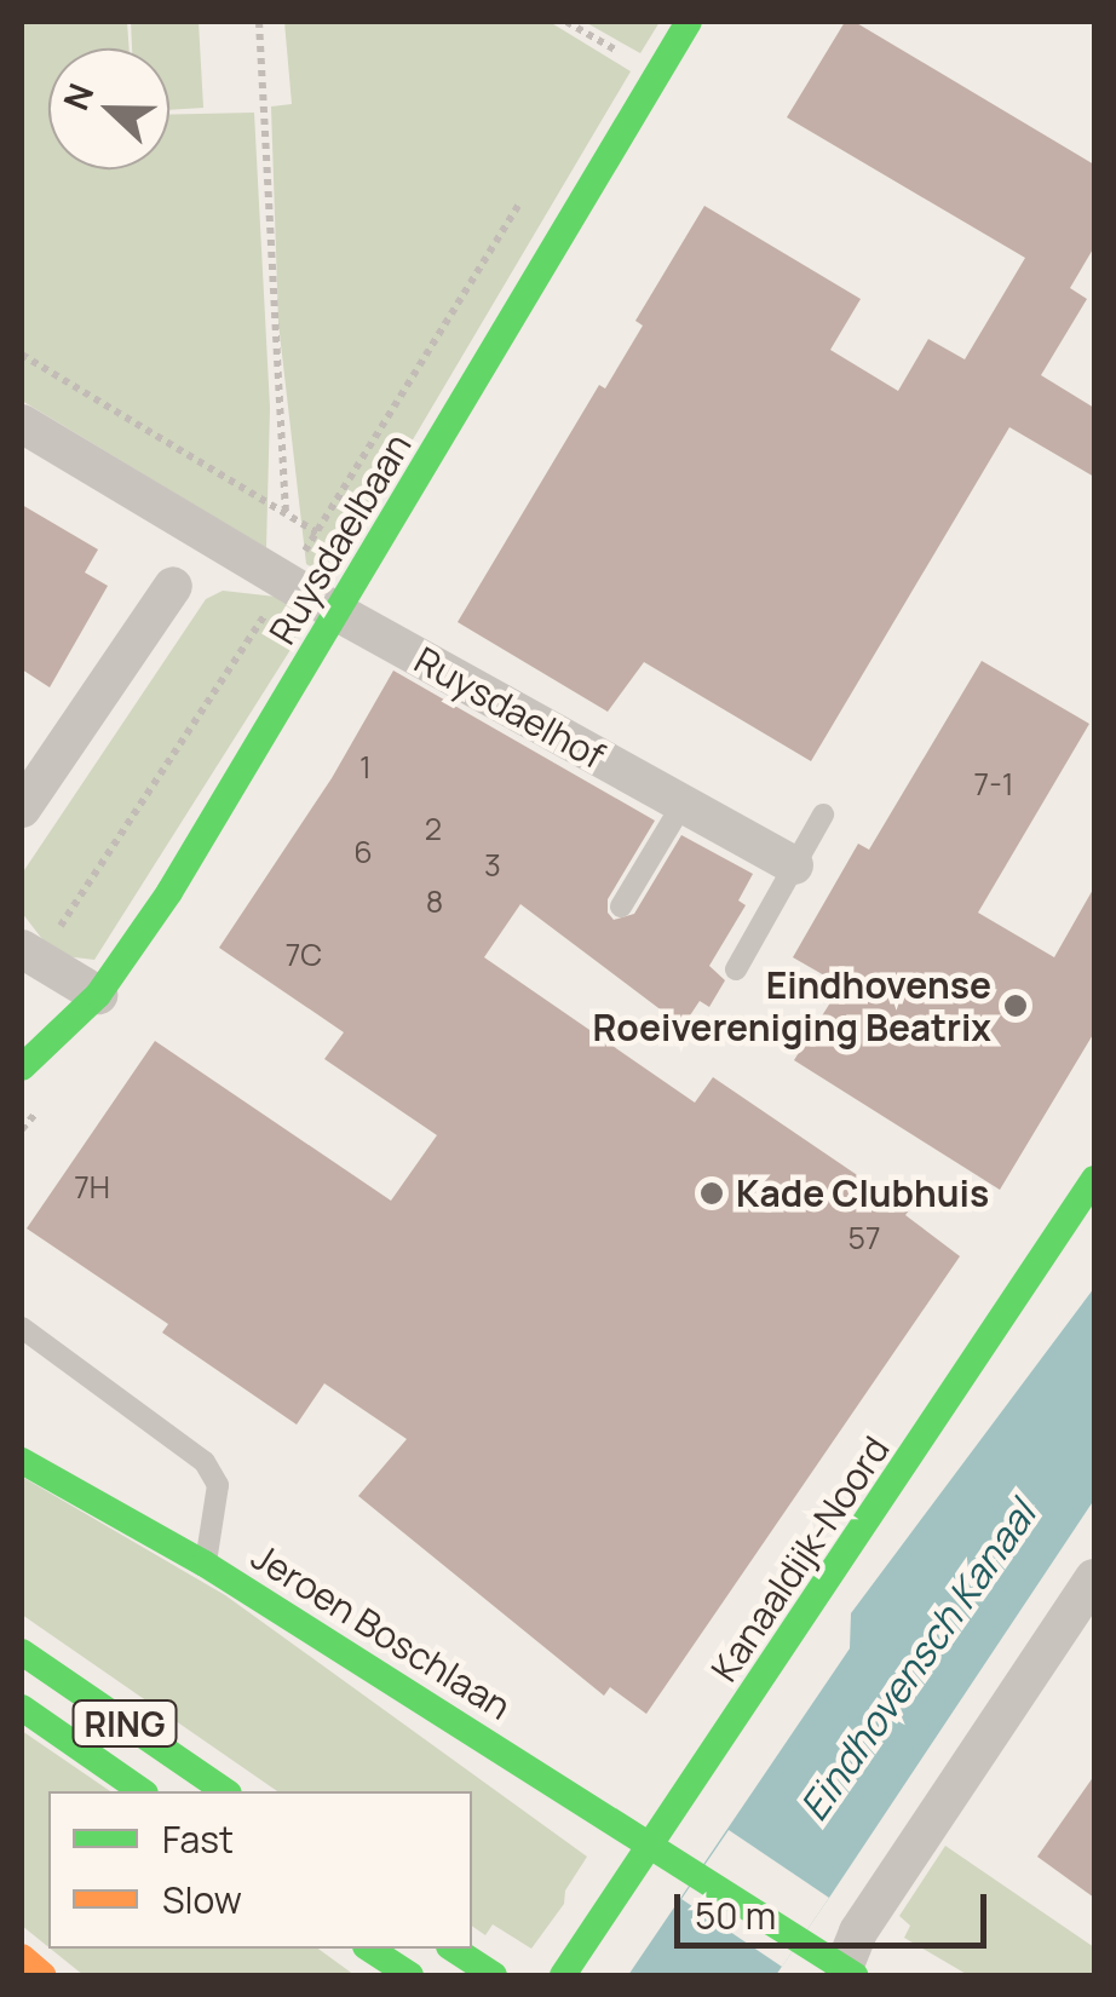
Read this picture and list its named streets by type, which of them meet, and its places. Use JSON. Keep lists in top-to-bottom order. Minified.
{"streets":{"street":["Ruysdaelbaan","Ruysdaelhof","Kanaaldijk-Noord","Jeroen Boschlaan","RING"]},"crossings":[["Ruysdaelbaan","Ruysdaelhof"],["Kanaaldijk-Noord","Jeroen Boschlaan"]],"water":["Eindhovensch Kanaal"],"places":["Eindhovense Roeivereniging Beatrix","Kade Clubhuis"],"house_numbers":["1","7-1","2","6","3","8","7C","7H","57"],"legend":["Fast","Slow"],"scale_bar":"50 m","north":"left"}
